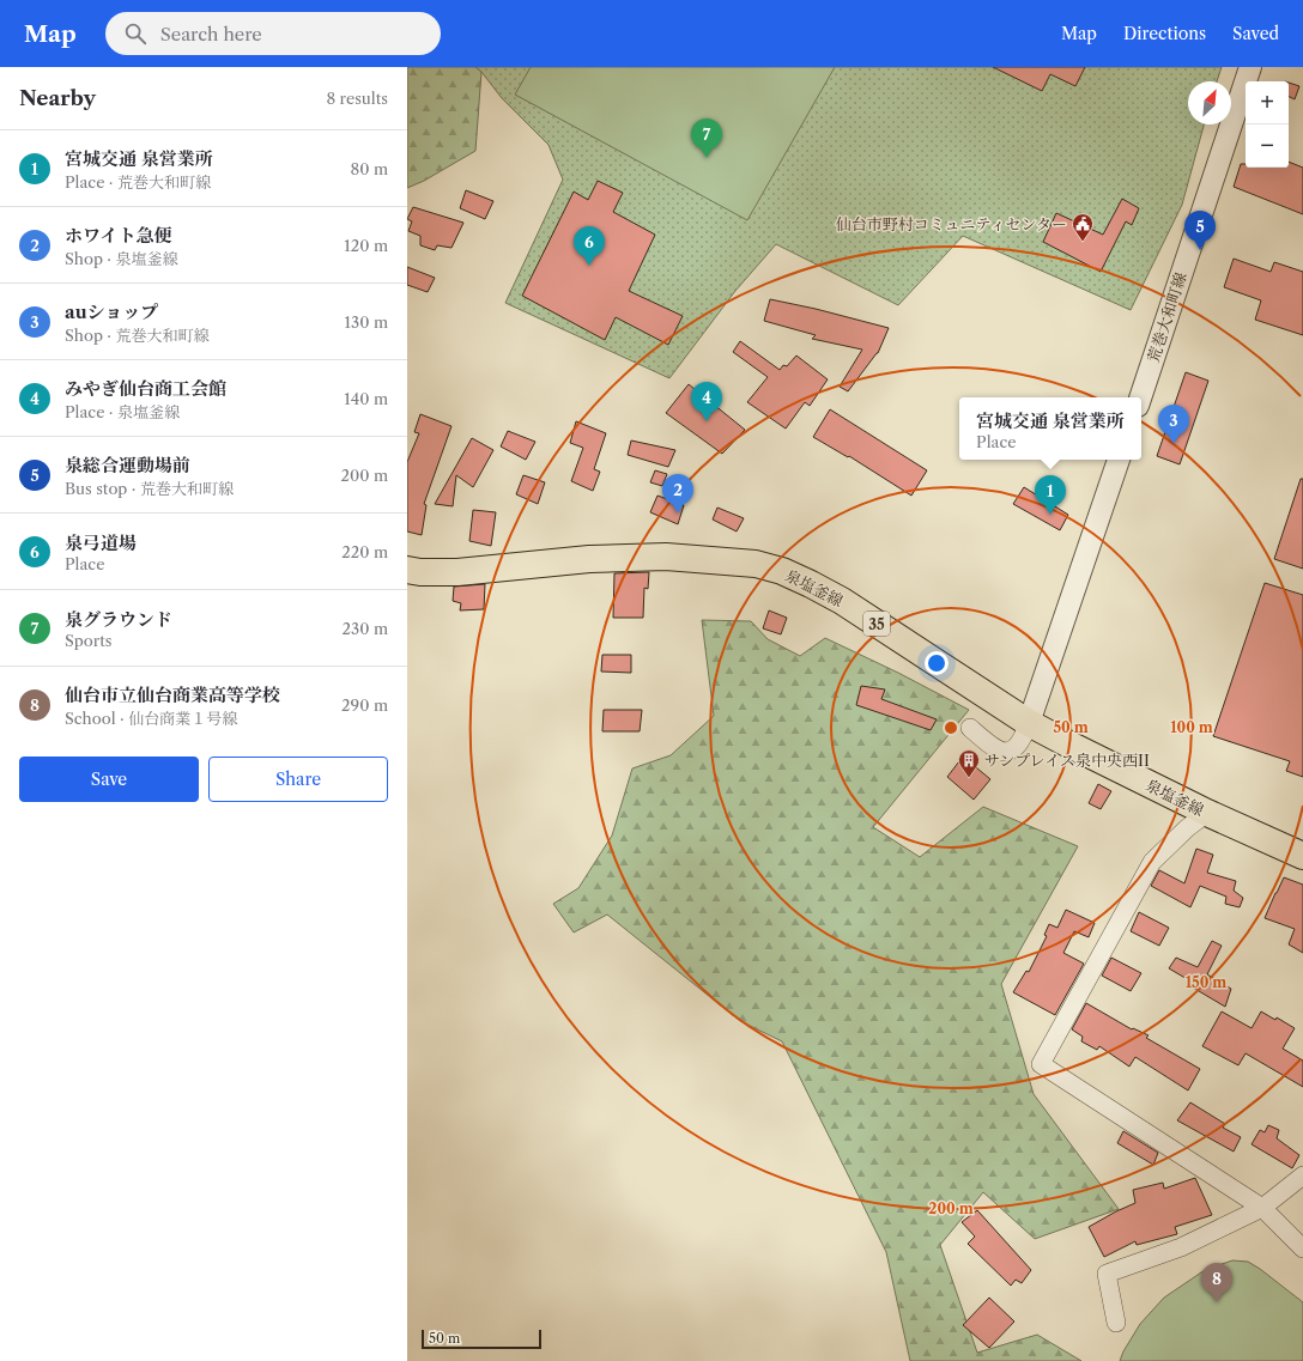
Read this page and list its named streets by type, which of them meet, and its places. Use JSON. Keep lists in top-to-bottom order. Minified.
{"streets":{"main road":["泉塩釜線","35"],"street":["荒巻大和町線"]},"places":{"public building":["仙台市野村コミュニティセンター"],"building":["サンプレイス泉中央西II"]},"scale_bar":"50 m","north":"top right","page":{"header":"Map","search":"Search here","nav":["Map","Directions","Saved"],"heading":["Nearby","8 results"],"map_buttons":["+","−"],"pins":["7","5","6","4","3","2","1","8"],"list":[{"mark":"1","name":"宮城交通 泉営業所","note":"Place · 荒巻大和町線","value":"80 m"},{"mark":"2","name":"ホワイト急便","note":"Shop · 泉塩釜線","value":"120 m"},{"mark":"3","name":"auショップ","note":"Shop · 荒巻大和町線","value":"130 m"},{"mark":"4","name":"みやぎ仙台商工会館","note":"Place · 泉塩釜線","value":"140 m"},{"mark":"5","name":"泉総合運動場前","note":"Bus stop · 荒巻大和町線","value":"200 m"},{"mark":"6","name":"泉弓道場","note":"Place","value":"220 m"},{"mark":"7","name":"泉グラウンド","note":"Sports","value":"230 m"},{"mark":"8","name":"仙台市立仙台商業高等学校","note":"School · 仙台商業１号線","value":"290 m"}],"popup":["宮城交通 泉営業所","Place"],"buttons":["Save","Share"],"scale":"50 m"},"rings":["50 m","100 m","150 m","200 m"]}
